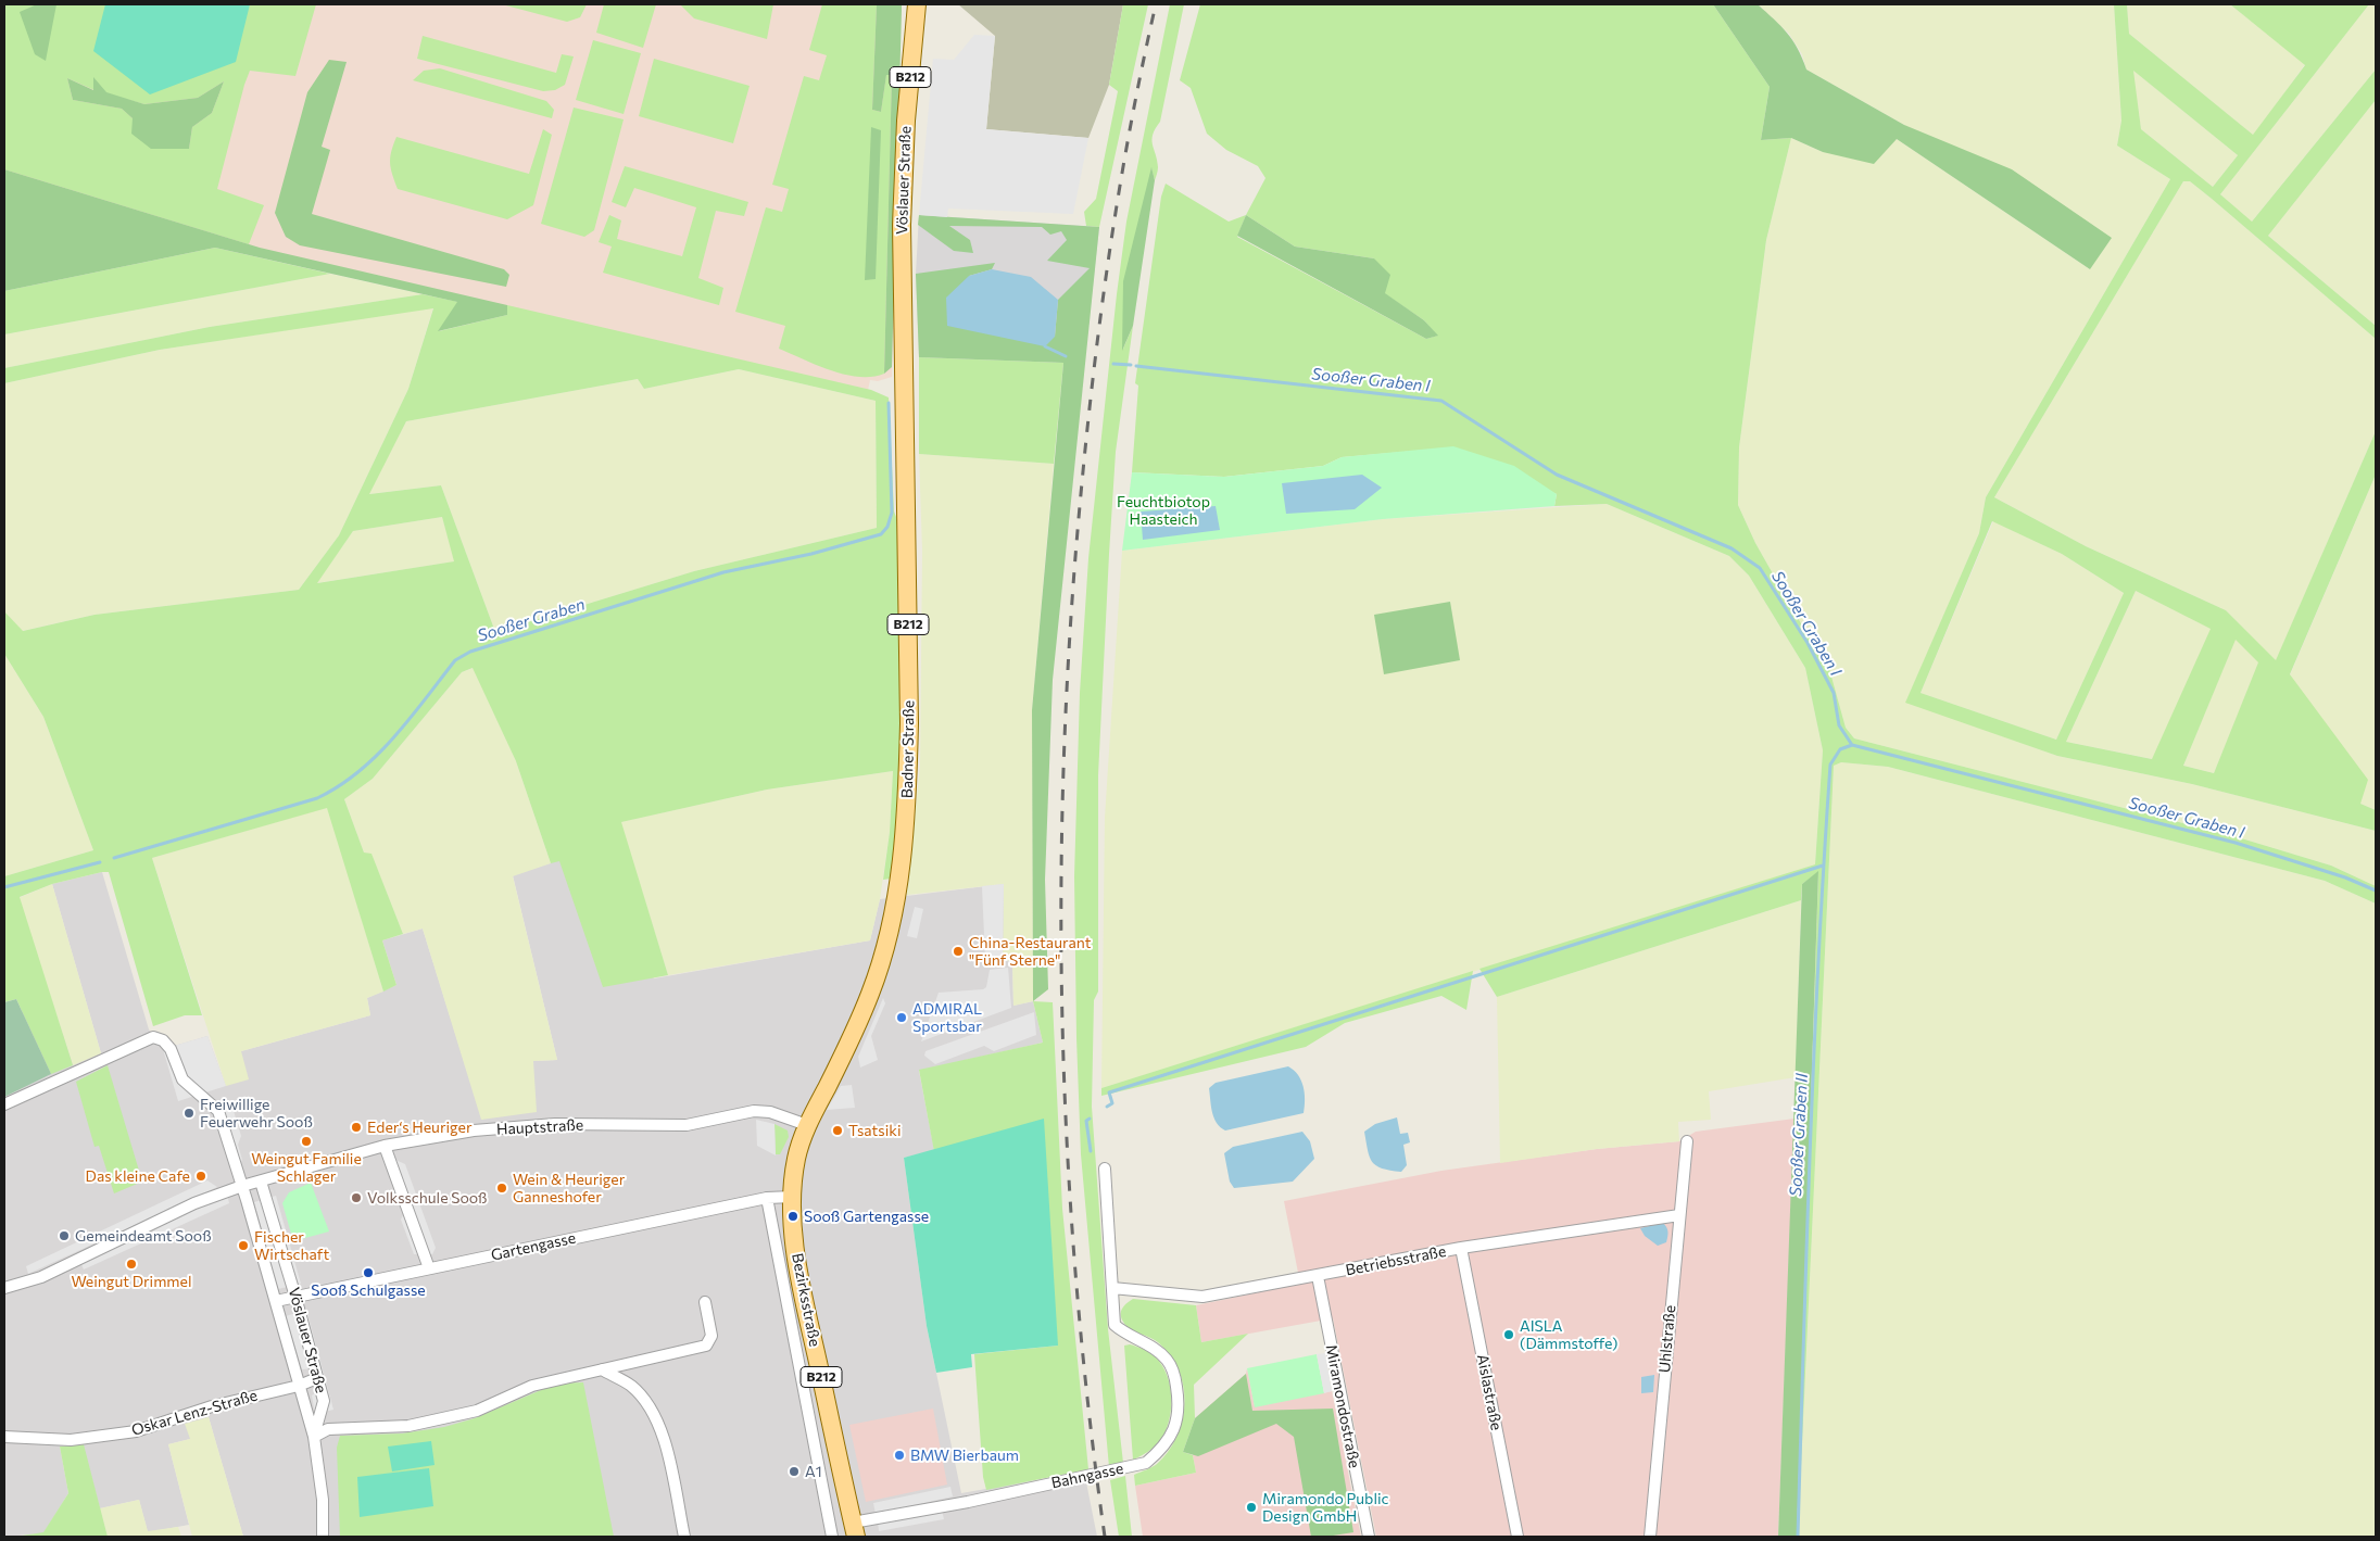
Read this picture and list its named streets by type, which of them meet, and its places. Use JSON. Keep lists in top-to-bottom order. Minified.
{"streets":{"main road":["B212","Vöslauer Straße","Badner Straße","Bezirksstraße"],"street":["Hauptstraße","Gartengasse","Betriebsstraße","Uhlstraße","Aislastraße","Miramondostraße","Oskar Lenz-Straße","Bahngasse"]},"crossings":[["Vöslauer Straße","Badner Straße"],["Vöslauer Straße","Hauptstraße"],["Vöslauer Straße","Gartengasse"],["Vöslauer Straße","Oskar Lenz-Straße"],["Badner Straße","Hauptstraße"],["Badner Straße","Bezirksstraße"],["Hauptstraße","Bezirksstraße"],["Gartengasse","Bezirksstraße"],["Betriebsstraße","Uhlstraße"],["Betriebsstraße","Aislastraße"],["Betriebsstraße","Miramondostraße"],["Betriebsstraße","Bahngasse"],["Bezirksstraße","Bahngasse"]],"water":["Sooßer Graben I","Sooßer Graben","Sooßer Graben II"],"parks":["Feuchtbiotop Haasteich"],"places":["China-Restaurant \"Fünf Sterne\"","ADMIRAL Sportsbar","Freiwillige Feuerwehr Sooß","Eder‘s Heuriger","Tsatsiki","Weingut Familie Schlager","Das kleine Cafe","Wein & Heuriger Ganneshofer","Volksschule Sooß","Sooß Gartengasse","Gemeindeamt Sooß","Fischer Wirtschaft","Weingut Drimmel","Sooß Schulgasse","AISLA (Dämmstoffe)","BMW Bierbaum","A1","Miramondo Public Design GmbH"]}
